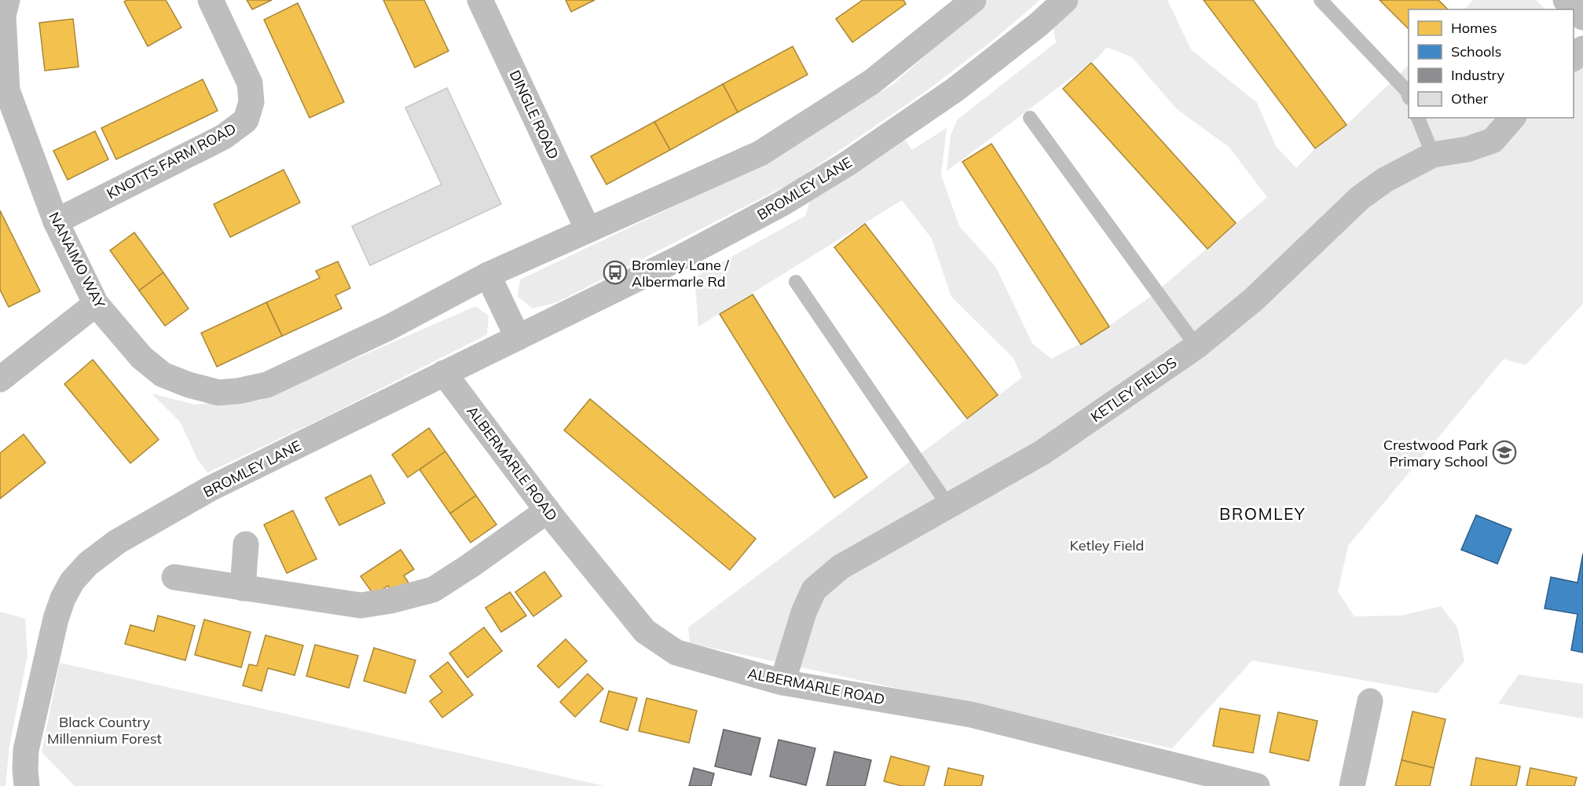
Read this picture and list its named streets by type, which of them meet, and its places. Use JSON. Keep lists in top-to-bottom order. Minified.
{"streets":{"street":["DINGLE ROAD","KNOTTS FARM ROAD","BROMLEY LANE","NANAIMO WAY","KETLEY FIELDS","ALBERMARLE ROAD"]},"crossings":[["KNOTTS FARM ROAD","NANAIMO WAY"],["BROMLEY LANE","ALBERMARLE ROAD"],["KETLEY FIELDS","ALBERMARLE ROAD"]],"districts":["BROMLEY"],"parks":["Ketley Field","Black Country Millennium Forest"],"places":{"bus stop":["Bromley Lane / Albermarle Rd"],"school or university":["Crestwood Park Primary School"]},"legend":["Homes","Schools","Industry","Other"]}
